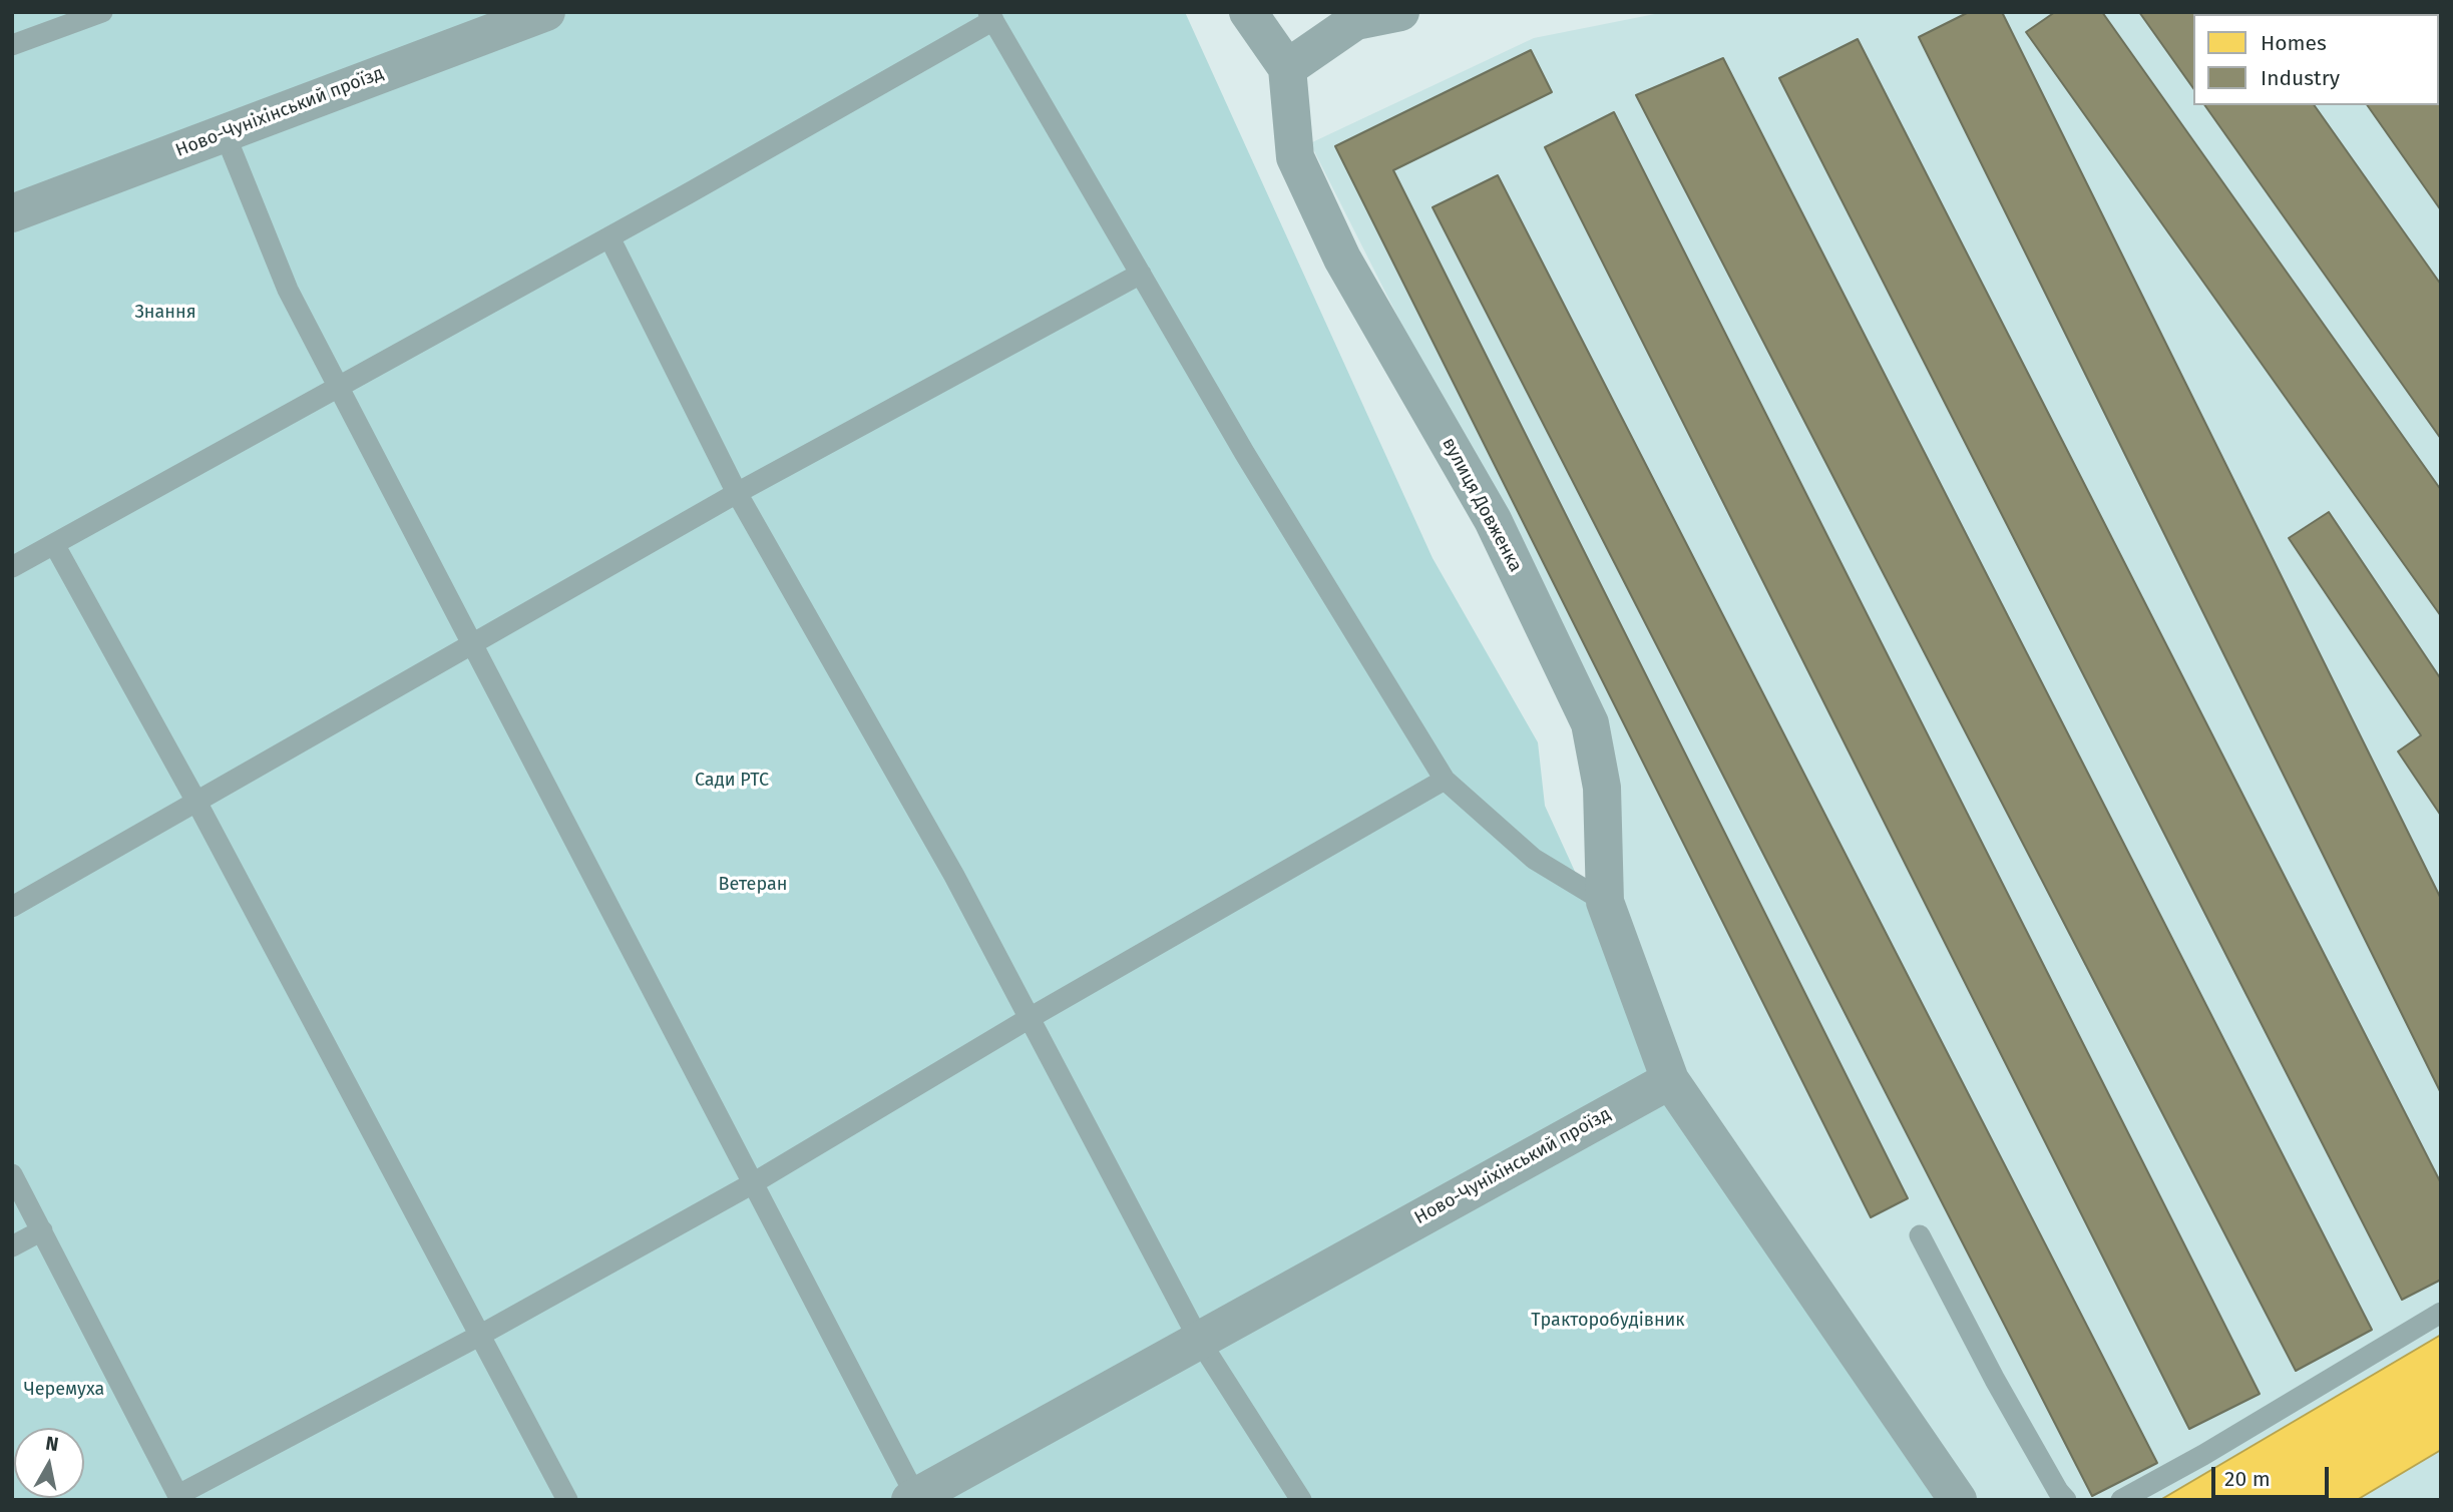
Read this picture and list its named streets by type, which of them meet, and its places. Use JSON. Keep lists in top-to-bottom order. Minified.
{"streets":{"street":["Ново-Чуніхінський проїзд","вулиця Довженка"]},"crossings":[["Ново-Чуніхінський проїзд","вулиця Довженка"]],"parks":["Знання","Сади РТС","Ветеран","Тракторобудівник","Черемуха"],"legend":["Homes","Industry"],"scale_bar":"20 m","north":"top"}
